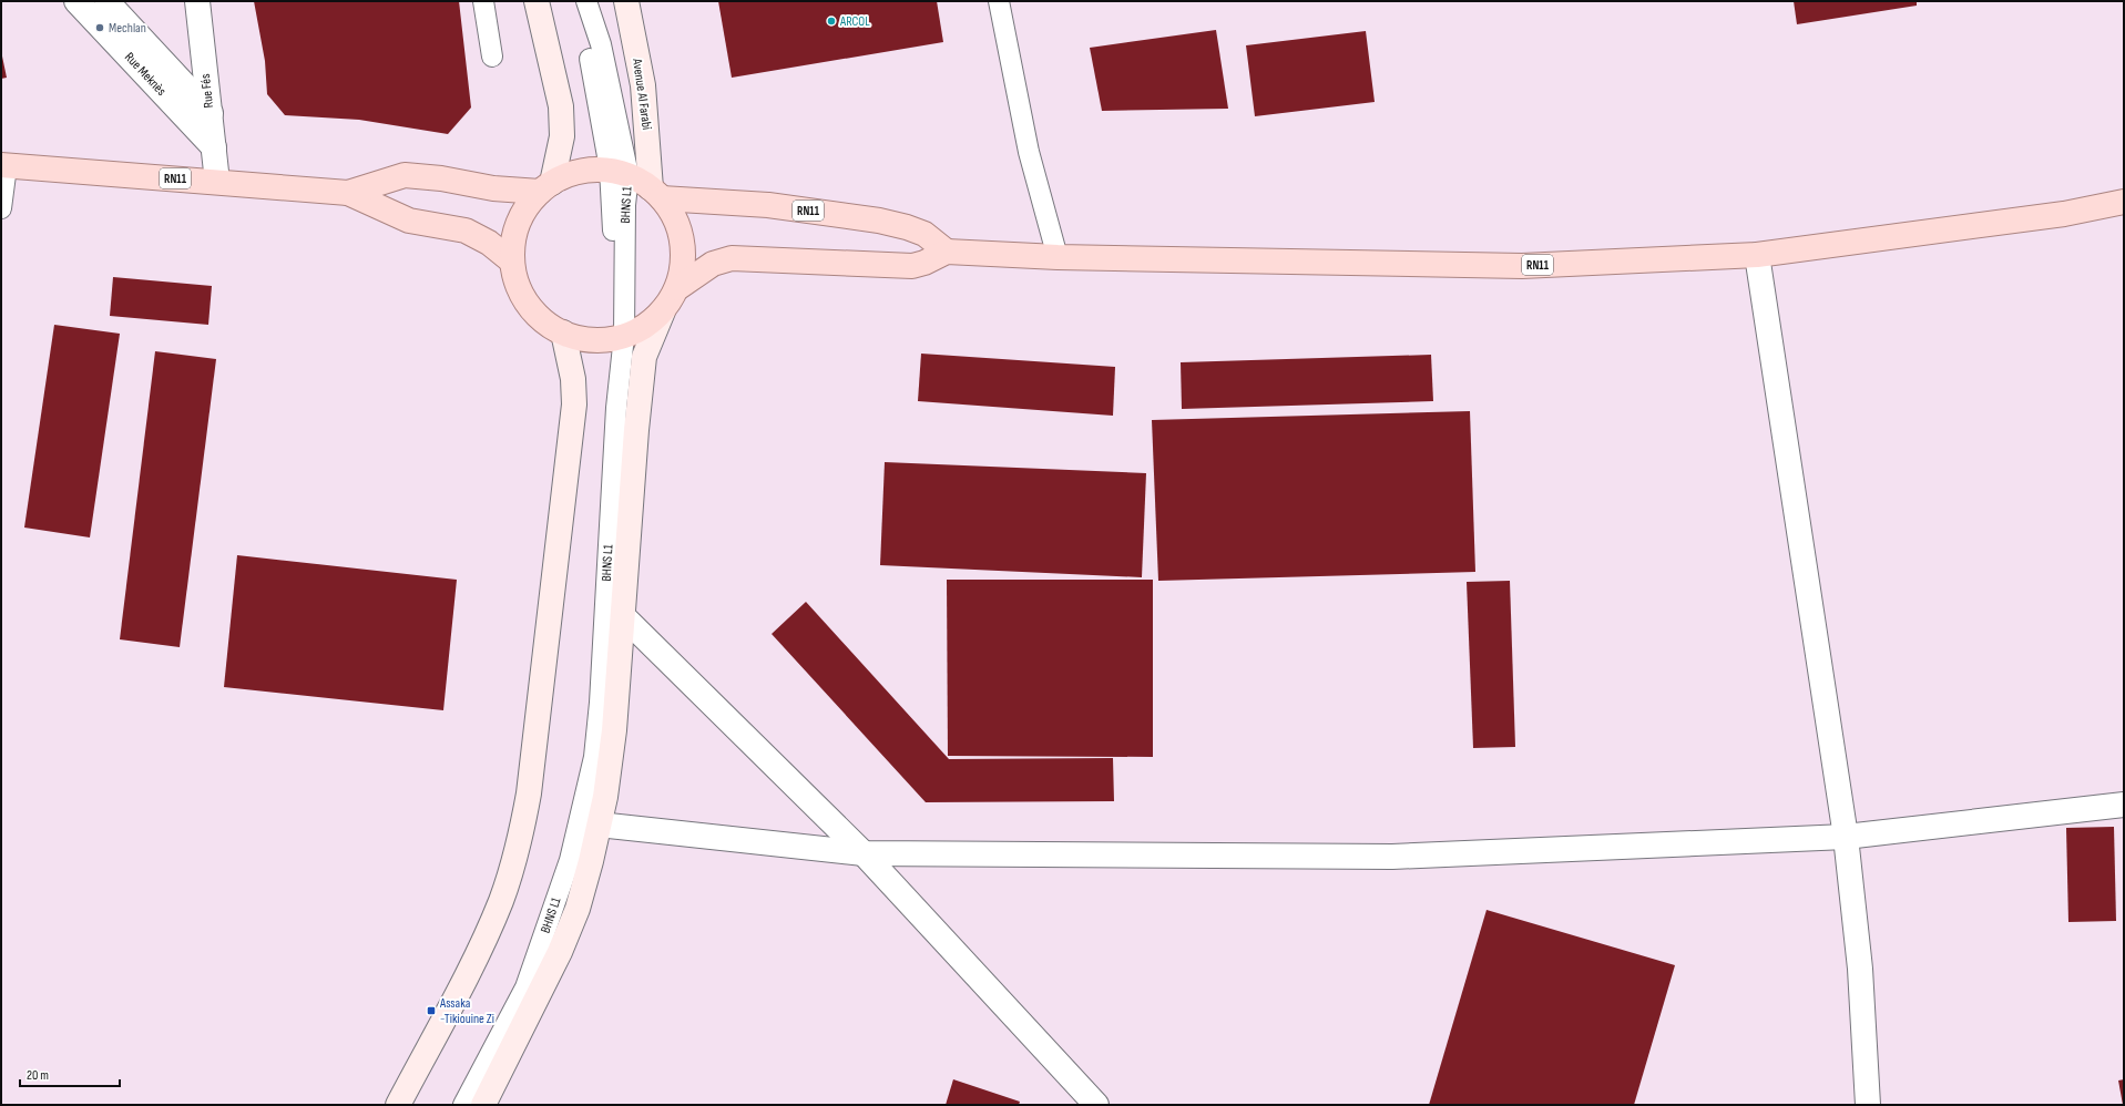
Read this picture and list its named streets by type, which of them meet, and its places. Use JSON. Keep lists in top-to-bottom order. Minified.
{"streets":{"main road":["RN11"],"street":["Rue Meknès","Rue Fés","Avenue Al Farabi"],"lane":["BHNS L1"]},"crossings":[["Rue Meknès","Rue Fés"],["Rue Fés","RN11"],["Avenue Al Farabi","RN11"],["RN11","BHNS L1"]],"places":{"other":["ARCOL","Mechlan"],"transit":["Assaka -Tikiouine Zi"]},"scale_bar":"20 m"}
